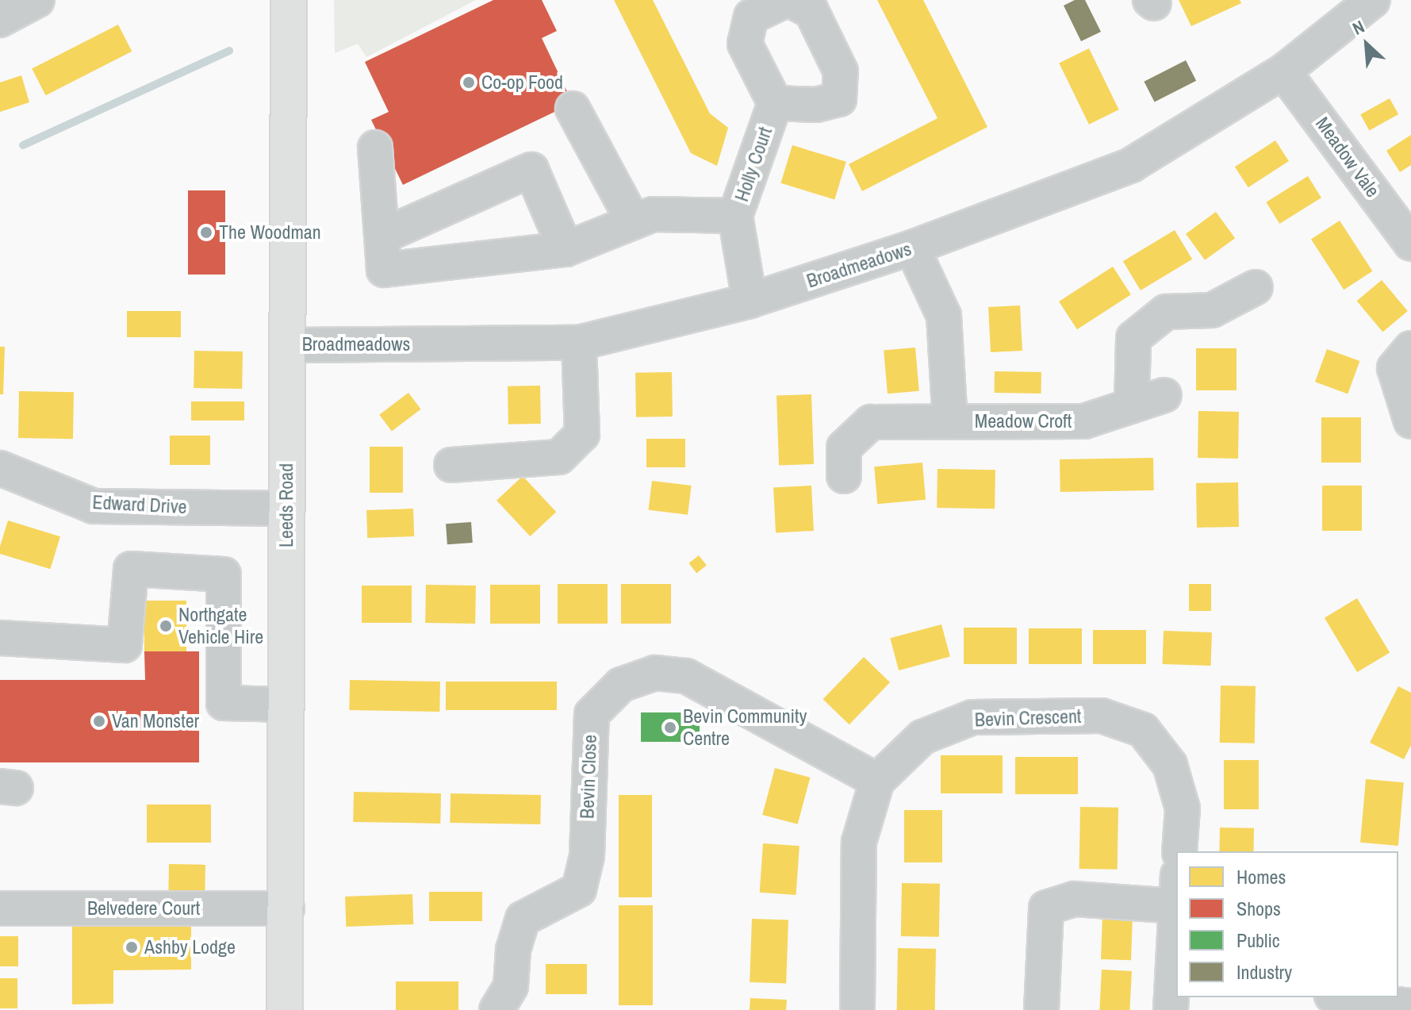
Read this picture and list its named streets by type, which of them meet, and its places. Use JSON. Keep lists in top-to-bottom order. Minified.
{"streets":{"main road":["Leeds Road"],"street":["Meadow Vale","Holly Court","Broadmeadows","Meadow Croft","Edward Drive","Bevin Crescent","Bevin Close","Belvedere Court"]},"crossings":[["Meadow Vale","Broadmeadows"],["Holly Court","Broadmeadows"],["Broadmeadows","Meadow Croft"],["Broadmeadows","Leeds Road"],["Edward Drive","Leeds Road"],["Leeds Road","Belvedere Court"],["Bevin Crescent","Bevin Close"]],"places":["Co-op Food","The Woodman","Northgate Vehicle Hire","Van Monster","Bevin Community Centre","Ashby Lodge"],"legend":["Homes","Shops","Public","Industry"],"north":"top left"}
